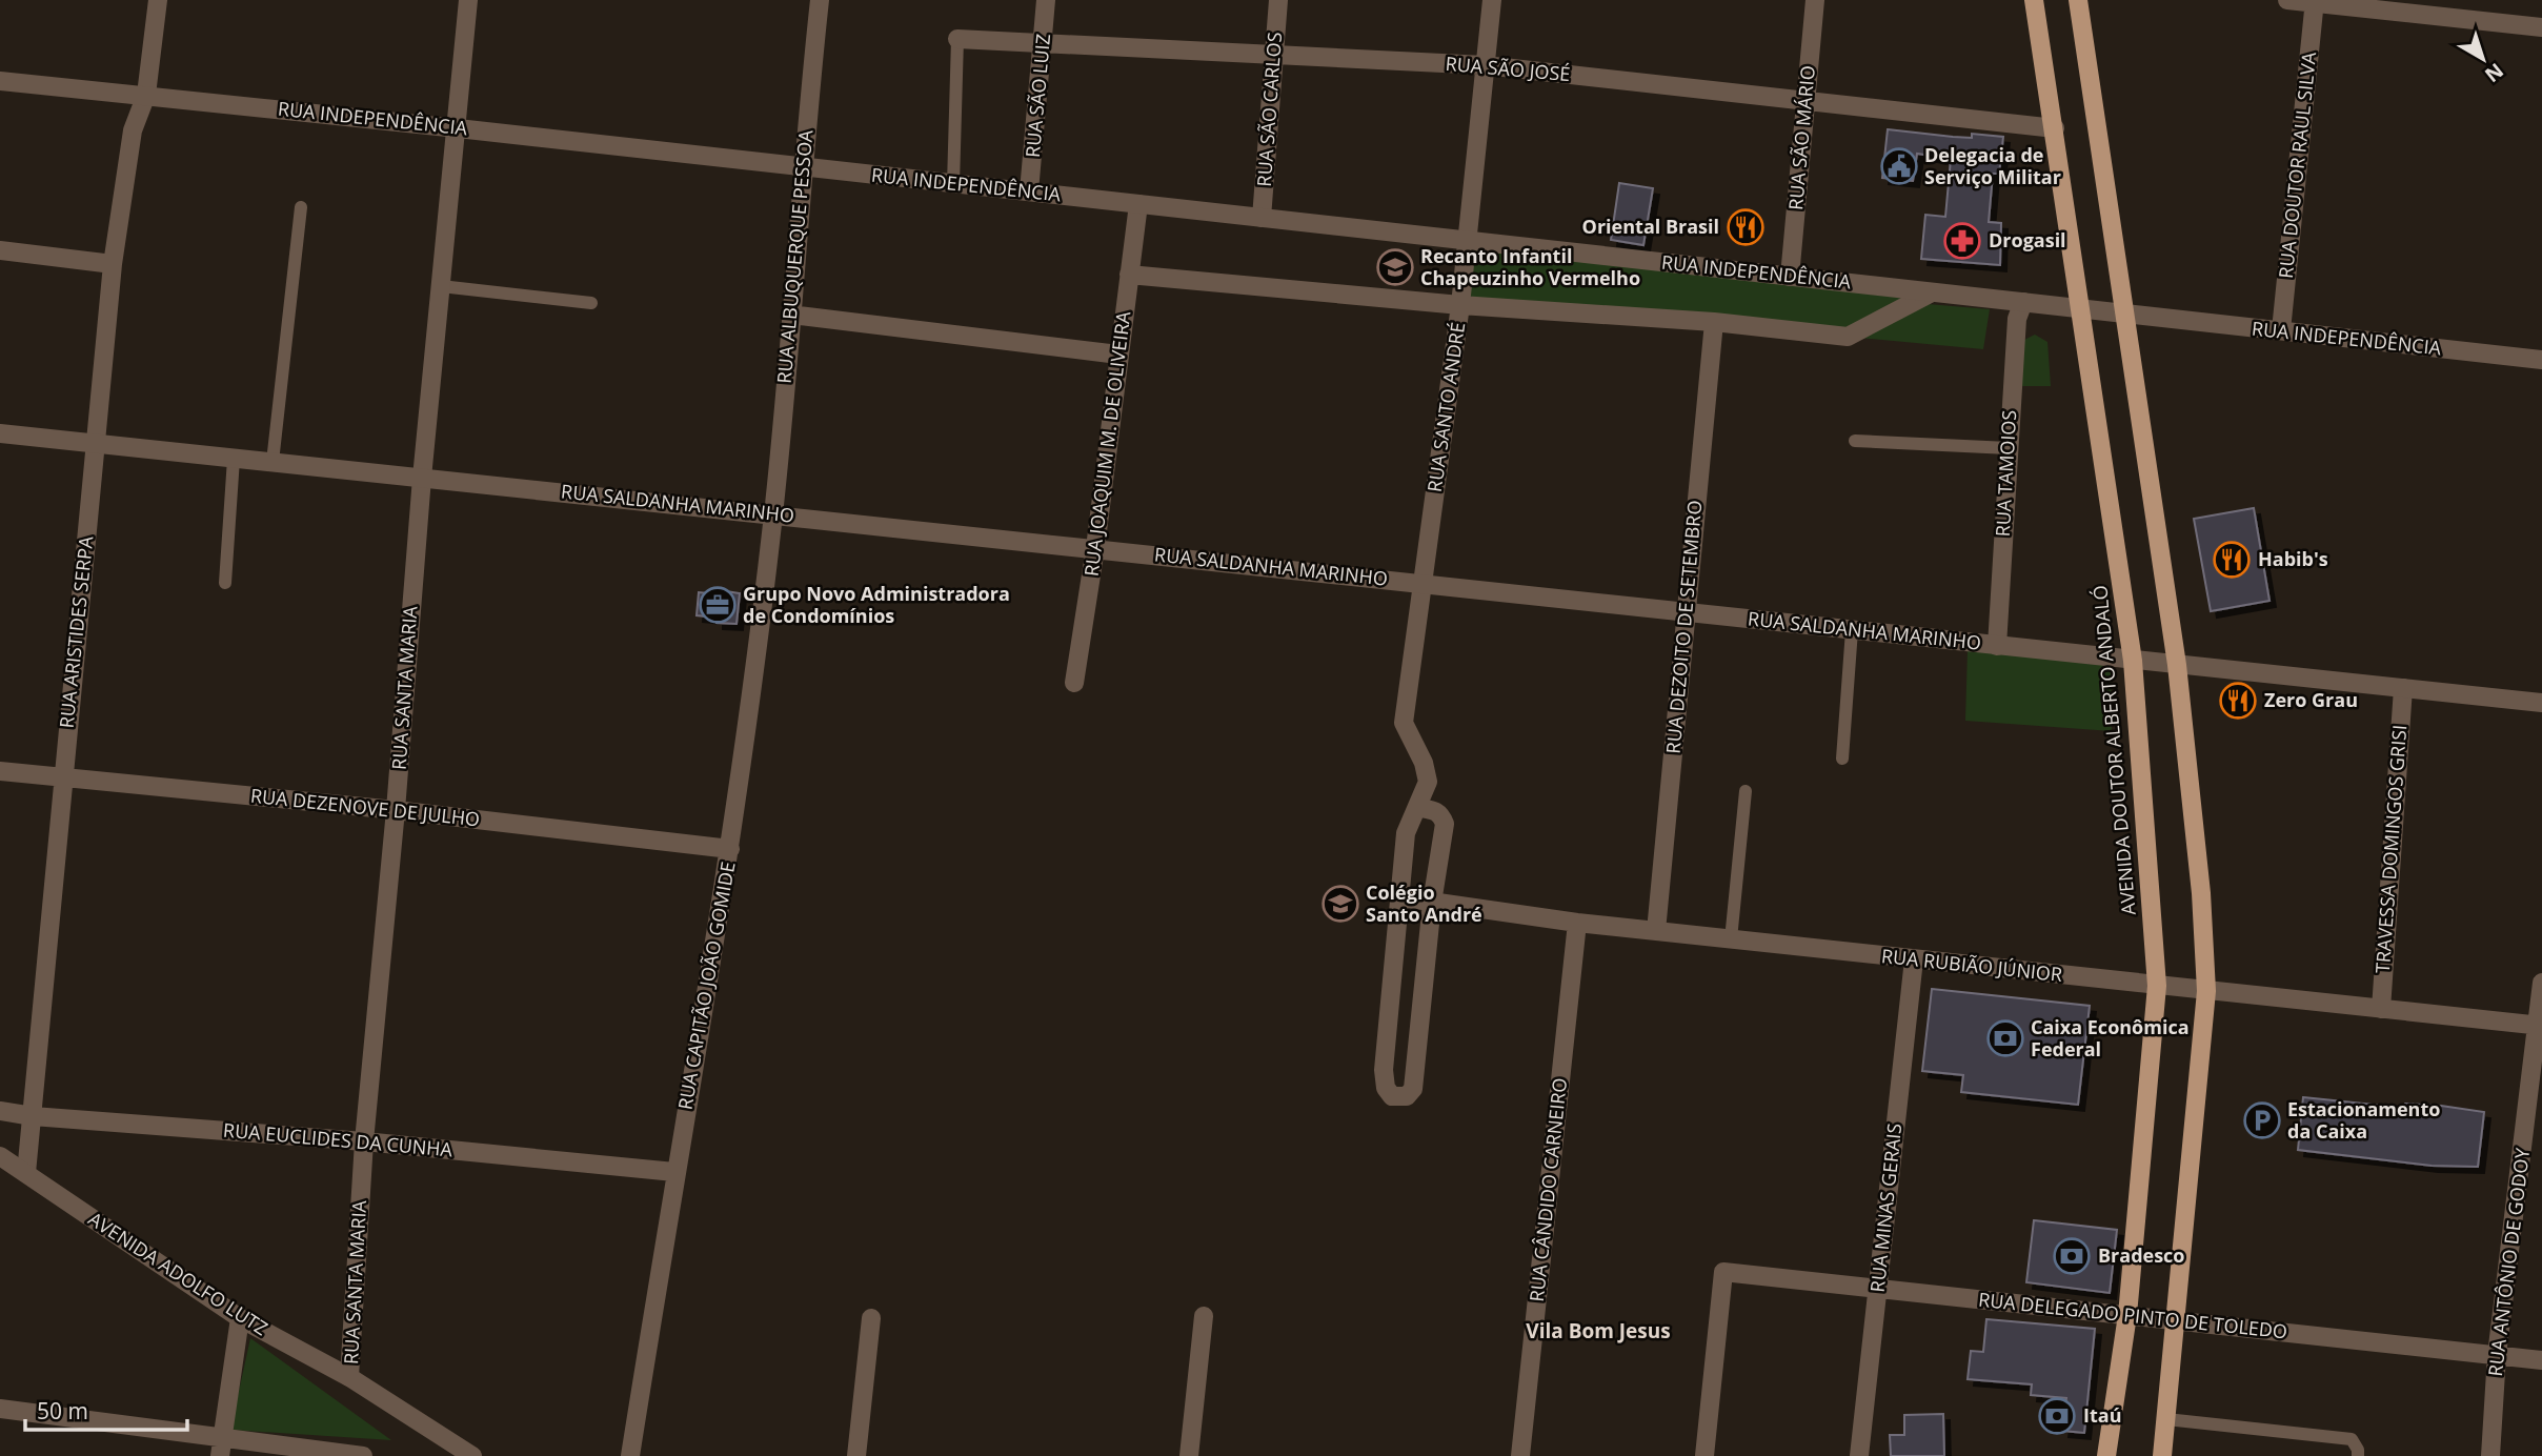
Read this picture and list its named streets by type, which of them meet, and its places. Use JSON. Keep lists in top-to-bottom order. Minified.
{"streets":{"main road":["AVENIDA DOUTOR ALBERTO ANDALÓ"],"street":["RUA SÃO JOSÉ","RUA SÃO LUIZ","RUA SÃO CARLOS","RUA INDEPENDÊNCIA","RUA SÃO MÁRIO","RUA DOUTOR RAUL SILVA","RUA ALBUQUERQUE PESSOA","RUA SANTO ANDRÉ","RUA JOAQUIM M. DE OLIVEIRA","RUA TAMOIOS","RUA SALDANHA MARINHO","RUA DEZOITO DE SETEMBRO","RUA ARISTIDES SERPA","RUA SANTA MARIA","RUA DEZENOVE DE JULHO","TRAVESSA DOMINGOS GRISI","RUA RUBIÃO JÚNIOR","RUA CAPITÃO JOÃO GOMIDE","RUA EUCLIDES DA CUNHA","RUA CÂNDIDO CARNEIRO","RUA MINAS GERAIS","RUA ANTÔNIO DE GODOY","AVENIDA ADOLFO LUTZ","RUA DELEGADO PINTO DE TOLEDO"]},"crossings":[["RUA SÃO JOSÉ","RUA SÃO LUIZ"],["RUA SÃO JOSÉ","RUA SÃO CARLOS"],["RUA SÃO JOSÉ","RUA SÃO MÁRIO"],["RUA SÃO JOSÉ","RUA SANTO ANDRÉ"],["RUA SÃO JOSÉ","AVENIDA DOUTOR ALBERTO ANDALÓ"],["RUA SÃO LUIZ","RUA INDEPENDÊNCIA"],["RUA SÃO CARLOS","RUA INDEPENDÊNCIA"],["RUA INDEPENDÊNCIA","RUA SÃO MÁRIO"],["RUA INDEPENDÊNCIA","RUA DOUTOR RAUL SILVA"],["RUA INDEPENDÊNCIA","RUA ALBUQUERQUE PESSOA"],["RUA INDEPENDÊNCIA","RUA SANTO ANDRÉ"],["RUA INDEPENDÊNCIA","RUA JOAQUIM M. DE OLIVEIRA"],["RUA INDEPENDÊNCIA","RUA TAMOIOS"],["RUA INDEPENDÊNCIA","RUA ARISTIDES SERPA"],["RUA INDEPENDÊNCIA","RUA SANTA MARIA"],["RUA INDEPENDÊNCIA","AVENIDA DOUTOR ALBERTO ANDALÓ"],["RUA ALBUQUERQUE PESSOA","RUA SALDANHA MARINHO"],["RUA ALBUQUERQUE PESSOA","RUA CAPITÃO JOÃO GOMIDE"],["RUA SANTO ANDRÉ","RUA SALDANHA MARINHO"],["RUA SANTO ANDRÉ","RUA RUBIÃO JÚNIOR"],["RUA JOAQUIM M. DE OLIVEIRA","RUA SALDANHA MARINHO"],["RUA TAMOIOS","RUA SALDANHA MARINHO"],["RUA SALDANHA MARINHO","RUA DEZOITO DE SETEMBRO"],["RUA SALDANHA MARINHO","RUA ARISTIDES SERPA"],["RUA SALDANHA MARINHO","RUA SANTA MARIA"],["RUA SALDANHA MARINHO","AVENIDA DOUTOR ALBERTO ANDALÓ"],["RUA SALDANHA MARINHO","TRAVESSA DOMINGOS GRISI"],["RUA SALDANHA MARINHO","RUA CAPITÃO JOÃO GOMIDE"],["RUA DEZOITO DE SETEMBRO","RUA RUBIÃO JÚNIOR"],["RUA ARISTIDES SERPA","RUA DEZENOVE DE JULHO"],["RUA ARISTIDES SERPA","RUA EUCLIDES DA CUNHA"],["RUA ARISTIDES SERPA","AVENIDA ADOLFO LUTZ"],["RUA SANTA MARIA","RUA DEZENOVE DE JULHO"],["RUA SANTA MARIA","RUA EUCLIDES DA CUNHA"],["RUA SANTA MARIA","AVENIDA ADOLFO LUTZ"],["AVENIDA DOUTOR ALBERTO ANDALÓ","RUA RUBIÃO JÚNIOR"],["AVENIDA DOUTOR ALBERTO ANDALÓ","RUA DELEGADO PINTO DE TOLEDO"],["RUA DEZENOVE DE JULHO","RUA CAPITÃO JOÃO GOMIDE"],["TRAVESSA DOMINGOS GRISI","RUA RUBIÃO JÚNIOR"],["RUA RUBIÃO JÚNIOR","RUA CÂNDIDO CARNEIRO"],["RUA RUBIÃO JÚNIOR","RUA MINAS GERAIS"],["RUA RUBIÃO JÚNIOR","RUA ANTÔNIO DE GODOY"],["RUA CAPITÃO JOÃO GOMIDE","RUA EUCLIDES DA CUNHA"],["RUA MINAS GERAIS","RUA DELEGADO PINTO DE TOLEDO"],["RUA ANTÔNIO DE GODOY","RUA DELEGADO PINTO DE TOLEDO"]],"districts":["Vila Bom Jesus"],"places":{"public building":["Delegacia de Serviço Militar"],"restaurant":["Oriental Brasil","Habib's","Zero Grau"],"pharmacy":["Drogasil"],"school or university":["Recanto Infantil Chapeuzinho Vermelho","Colégio Santo André"],"office":["Grupo Novo Administradora de Condomínios"],"bank":["Caixa Econômica Federal","Bradesco","Itaú"],"parking":["Estacionamento da Caixa"]},"scale_bar":"50 m","north":"bottom right"}
